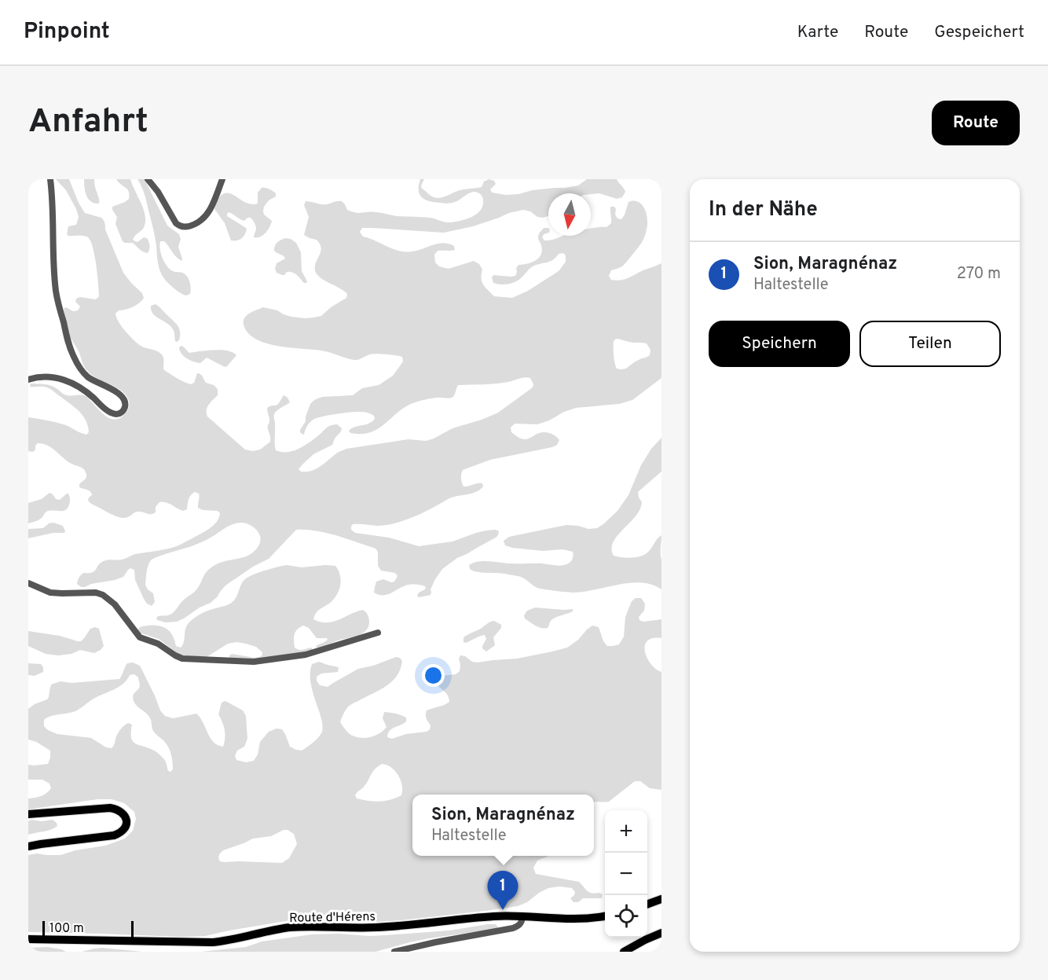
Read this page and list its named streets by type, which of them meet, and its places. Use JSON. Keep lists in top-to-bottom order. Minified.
{"streets":{"main road":["Route d'Hérens"]},"scale_bar":"100 m","north":"bottom","page":{"header":"Pinpoint","nav":["Karte","Route","Gespeichert"],"buttons":["Route",["Speichern","Teilen"]],"title":"Anfahrt","heading":"In der Nähe","list":[{"mark":"1","name":"Sion, Maragnénaz","note":"Haltestelle","value":"270 m"}],"popup":["Sion, Maragnénaz","Haltestelle"],"map_buttons":["+","−"],"pins":"1","scale":"100 m"}}
